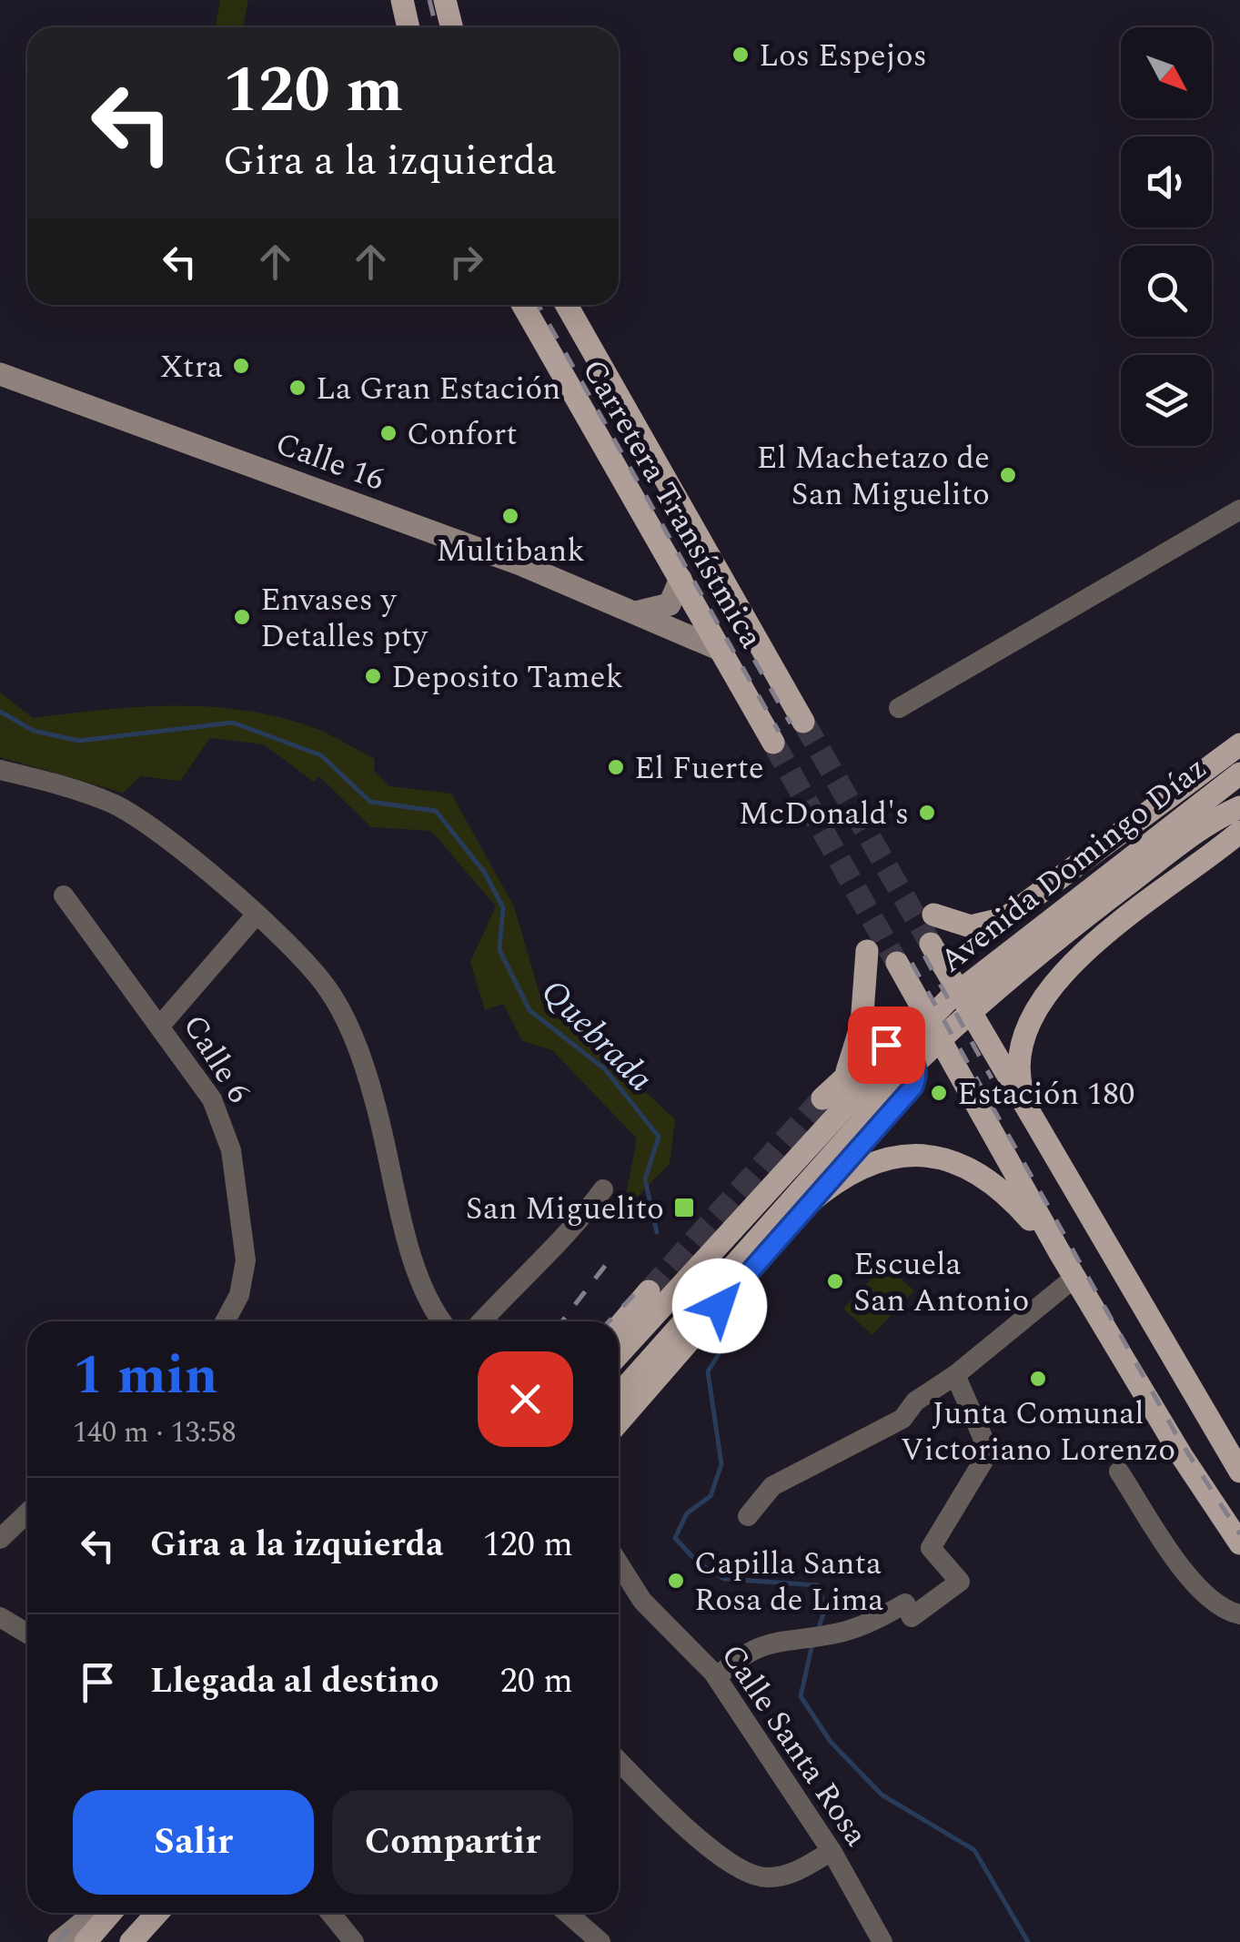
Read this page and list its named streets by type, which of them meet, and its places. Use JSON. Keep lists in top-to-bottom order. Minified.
{"streets":{"main road":["Calle 16","Carretera Transístmica","Avenida Domingo Díaz"],"street":["Calle 6","Calle Santa Rosa"]},"crossings":[["Calle 16","Carretera Transístmica"]],"water":["Quebrada"],"places":{"other":["Los Espejos","Xtra","La Gran Estación","Confort","El Machetazo de San Miguelito","Multibank","Envases y Detalles pty","Deposito Tamek","El Fuerte","McDonald's","Estación 180","Escuela San Antonio","Junta Comunal Victoriano Lorenzo","Capilla Santa Rosa de Lima"],"transit":["San Miguelito"]},"north":"bottom right","page":{"turn":["120 m","Gira a la izquierda"],"heading":["1 min","140 m · 13:58"],"list":[{"name":"Gira a la izquierda","value":"120 m"},{"name":"Llegada al destino","value":"20 m"}],"buttons":["Salir","Compartir"]}}
